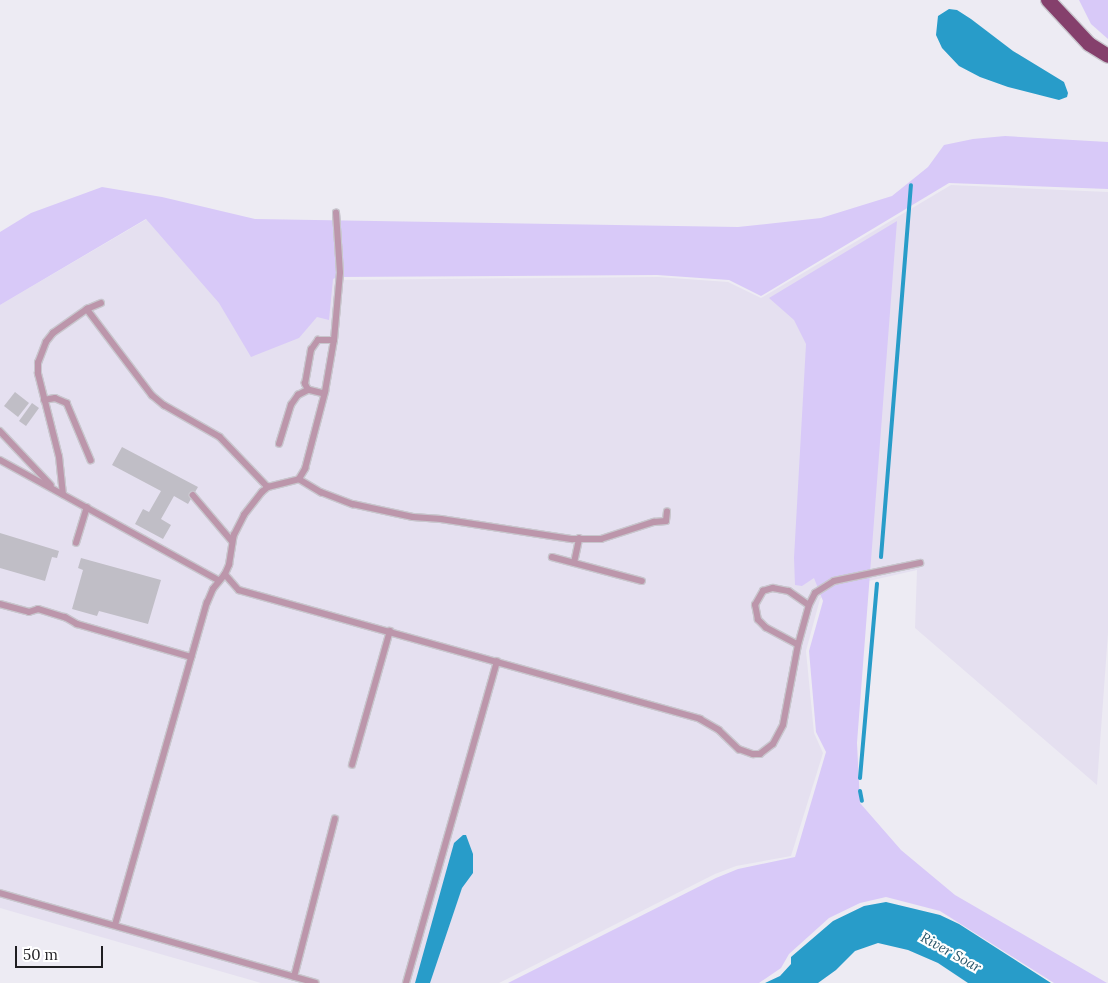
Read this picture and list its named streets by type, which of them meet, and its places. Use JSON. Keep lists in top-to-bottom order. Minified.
{"water":["River Soar"],"scale_bar":"50 m"}
